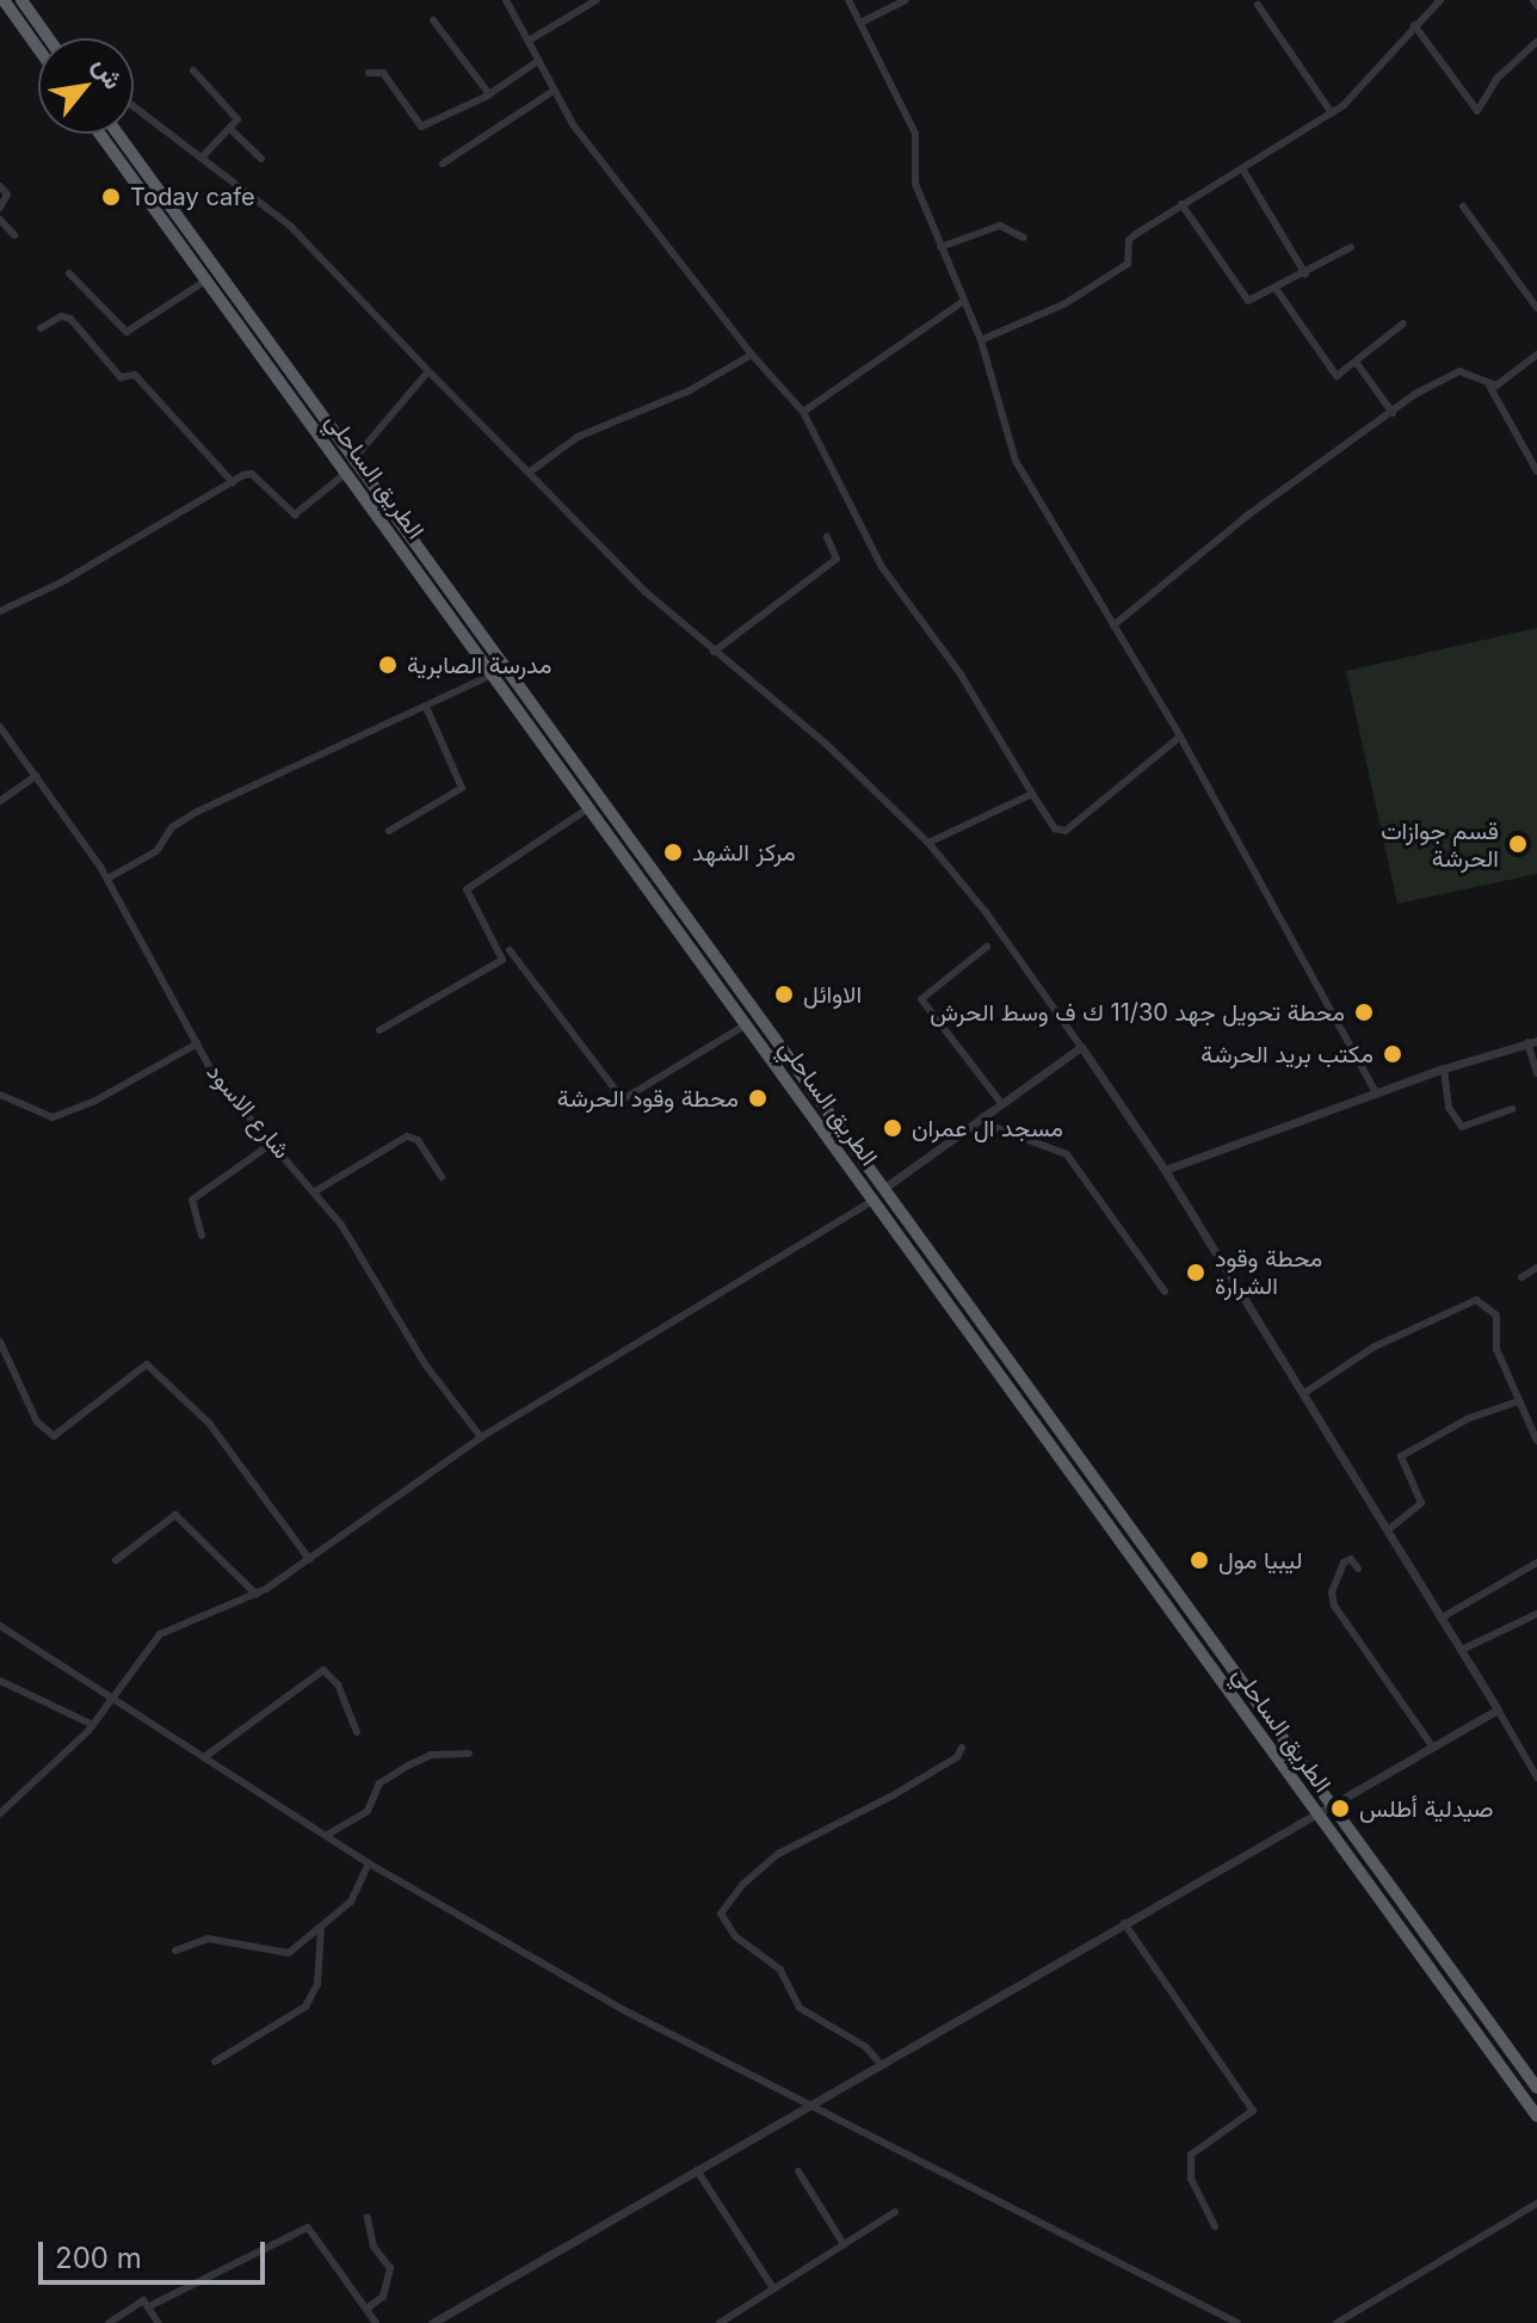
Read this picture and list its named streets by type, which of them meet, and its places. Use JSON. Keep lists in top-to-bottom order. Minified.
{"streets":{"highway":["الطريق الساحلي"],"street":["شارع الاسود"]},"places":["Today cafe","مدرسة الصابرية","قسم جوازات الحرشة","مركز الشهد","الاوائل","محطة تحويل جهد 11/30 ك ف وسط الحرش","مكتب بريد الحرشة","محطة وقود الحرشة","مسجد ال عمران","محطة وقود الشرارة","ليبيا مول","صيدلية أطلس"],"scale_bar":"200 m","north":"top right"}
